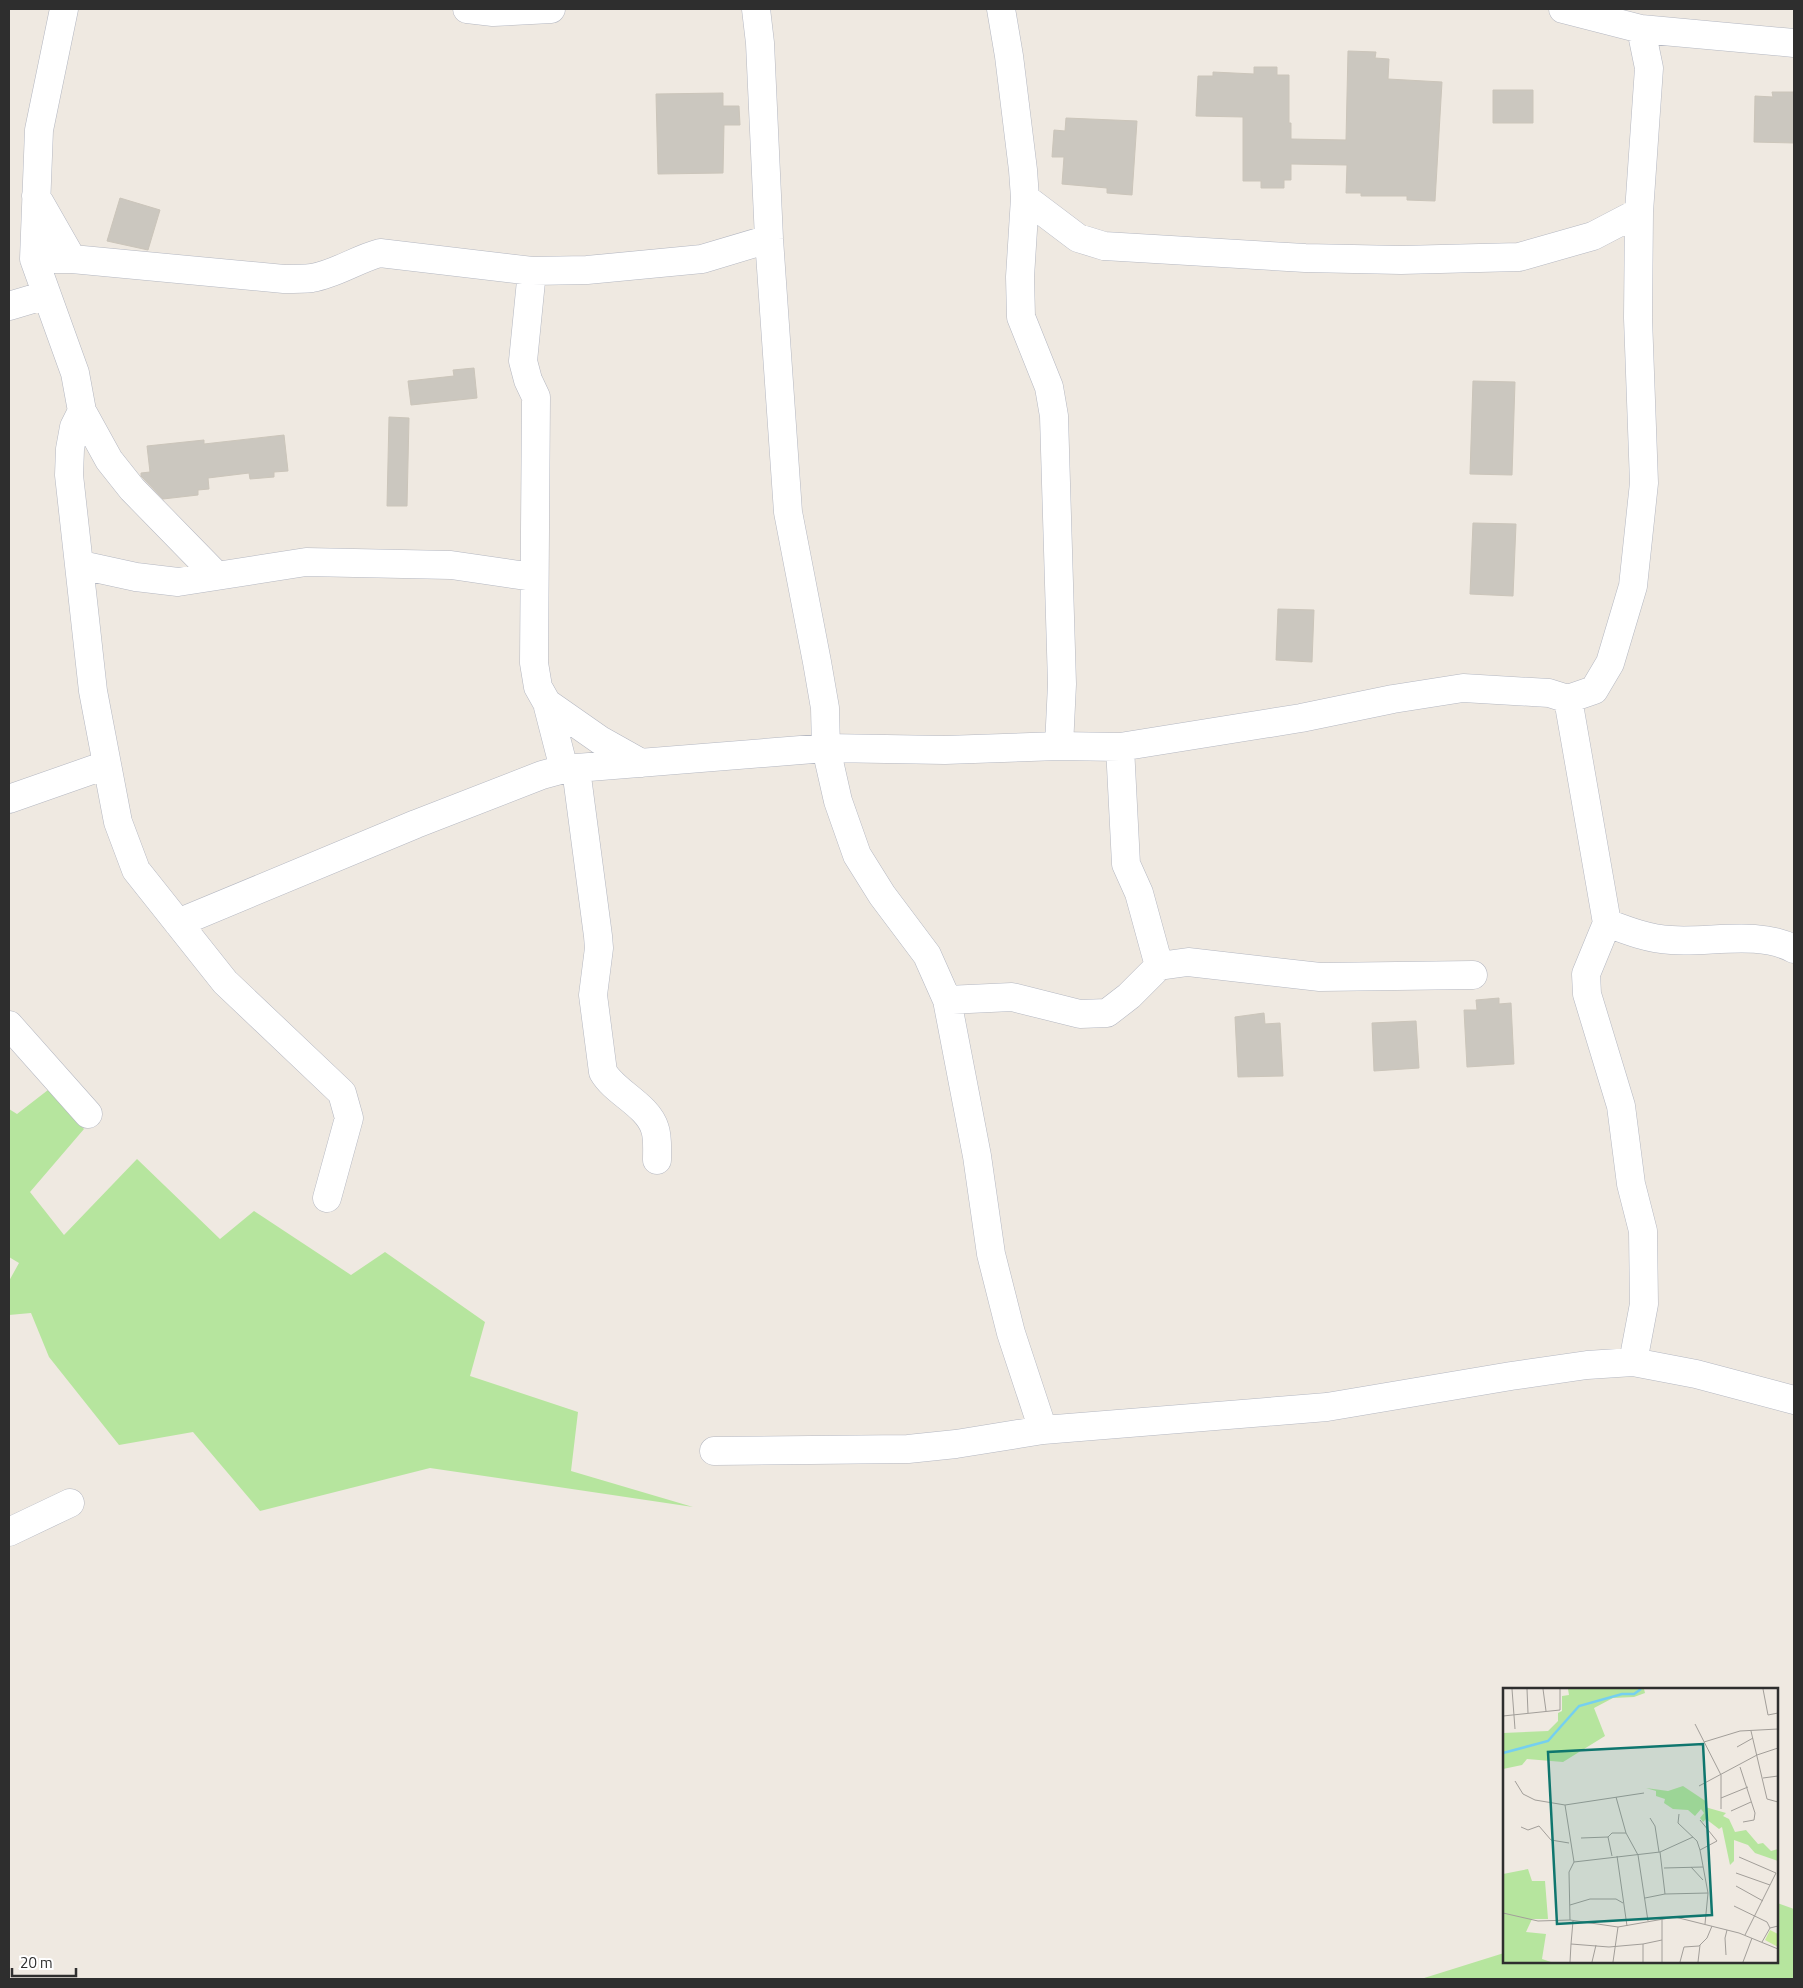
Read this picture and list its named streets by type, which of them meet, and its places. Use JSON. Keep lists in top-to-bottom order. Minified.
{"scale_bar":"20 m"}
